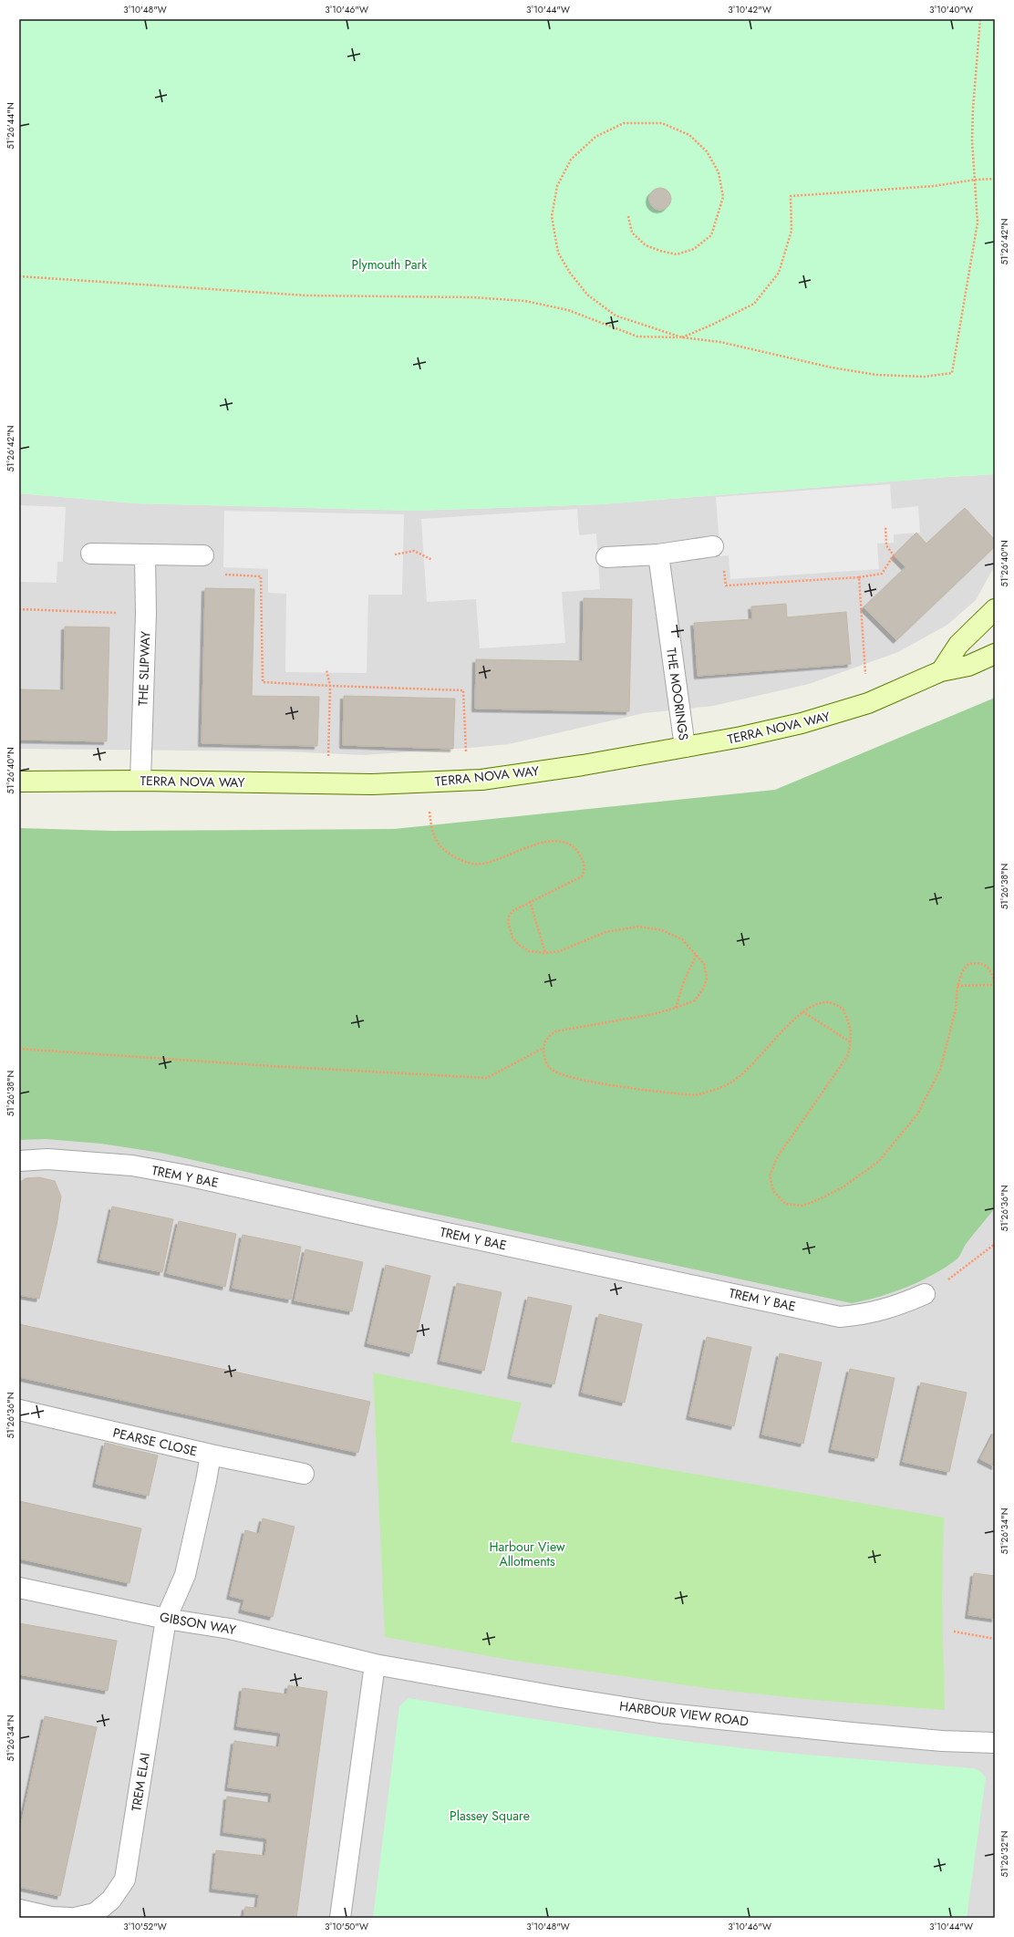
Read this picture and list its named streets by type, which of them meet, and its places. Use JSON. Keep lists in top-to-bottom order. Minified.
{"streets":{"street":["THE SLIPWAY","THE MOORINGS","TERRA NOVA WAY","TREM Y BAE","PEARSE CLOSE","GIBSON WAY","HARBOUR VIEW ROAD","TREM ELAI"]},"crossings":[["THE SLIPWAY","TERRA NOVA WAY"],["THE MOORINGS","TERRA NOVA WAY"],["PEARSE CLOSE","GIBSON WAY"],["PEARSE CLOSE","TREM ELAI"],["GIBSON WAY","HARBOUR VIEW ROAD"],["GIBSON WAY","TREM ELAI"]],"parks":["Plymouth Park","Harbour View Allotments","Plassey Square"],"coordinates":["3°10'48\"W","3°10'46\"W","3°10'44\"W","3°10'42\"W","3°10'40\"W","51°26'44\"N","51°26'42\"N","51°26'40\"N","51°26'38\"N","51°26'36\"N","51°26'34\"N","51°26'32\"N","3°10'52\"W","3°10'50\"W"]}
